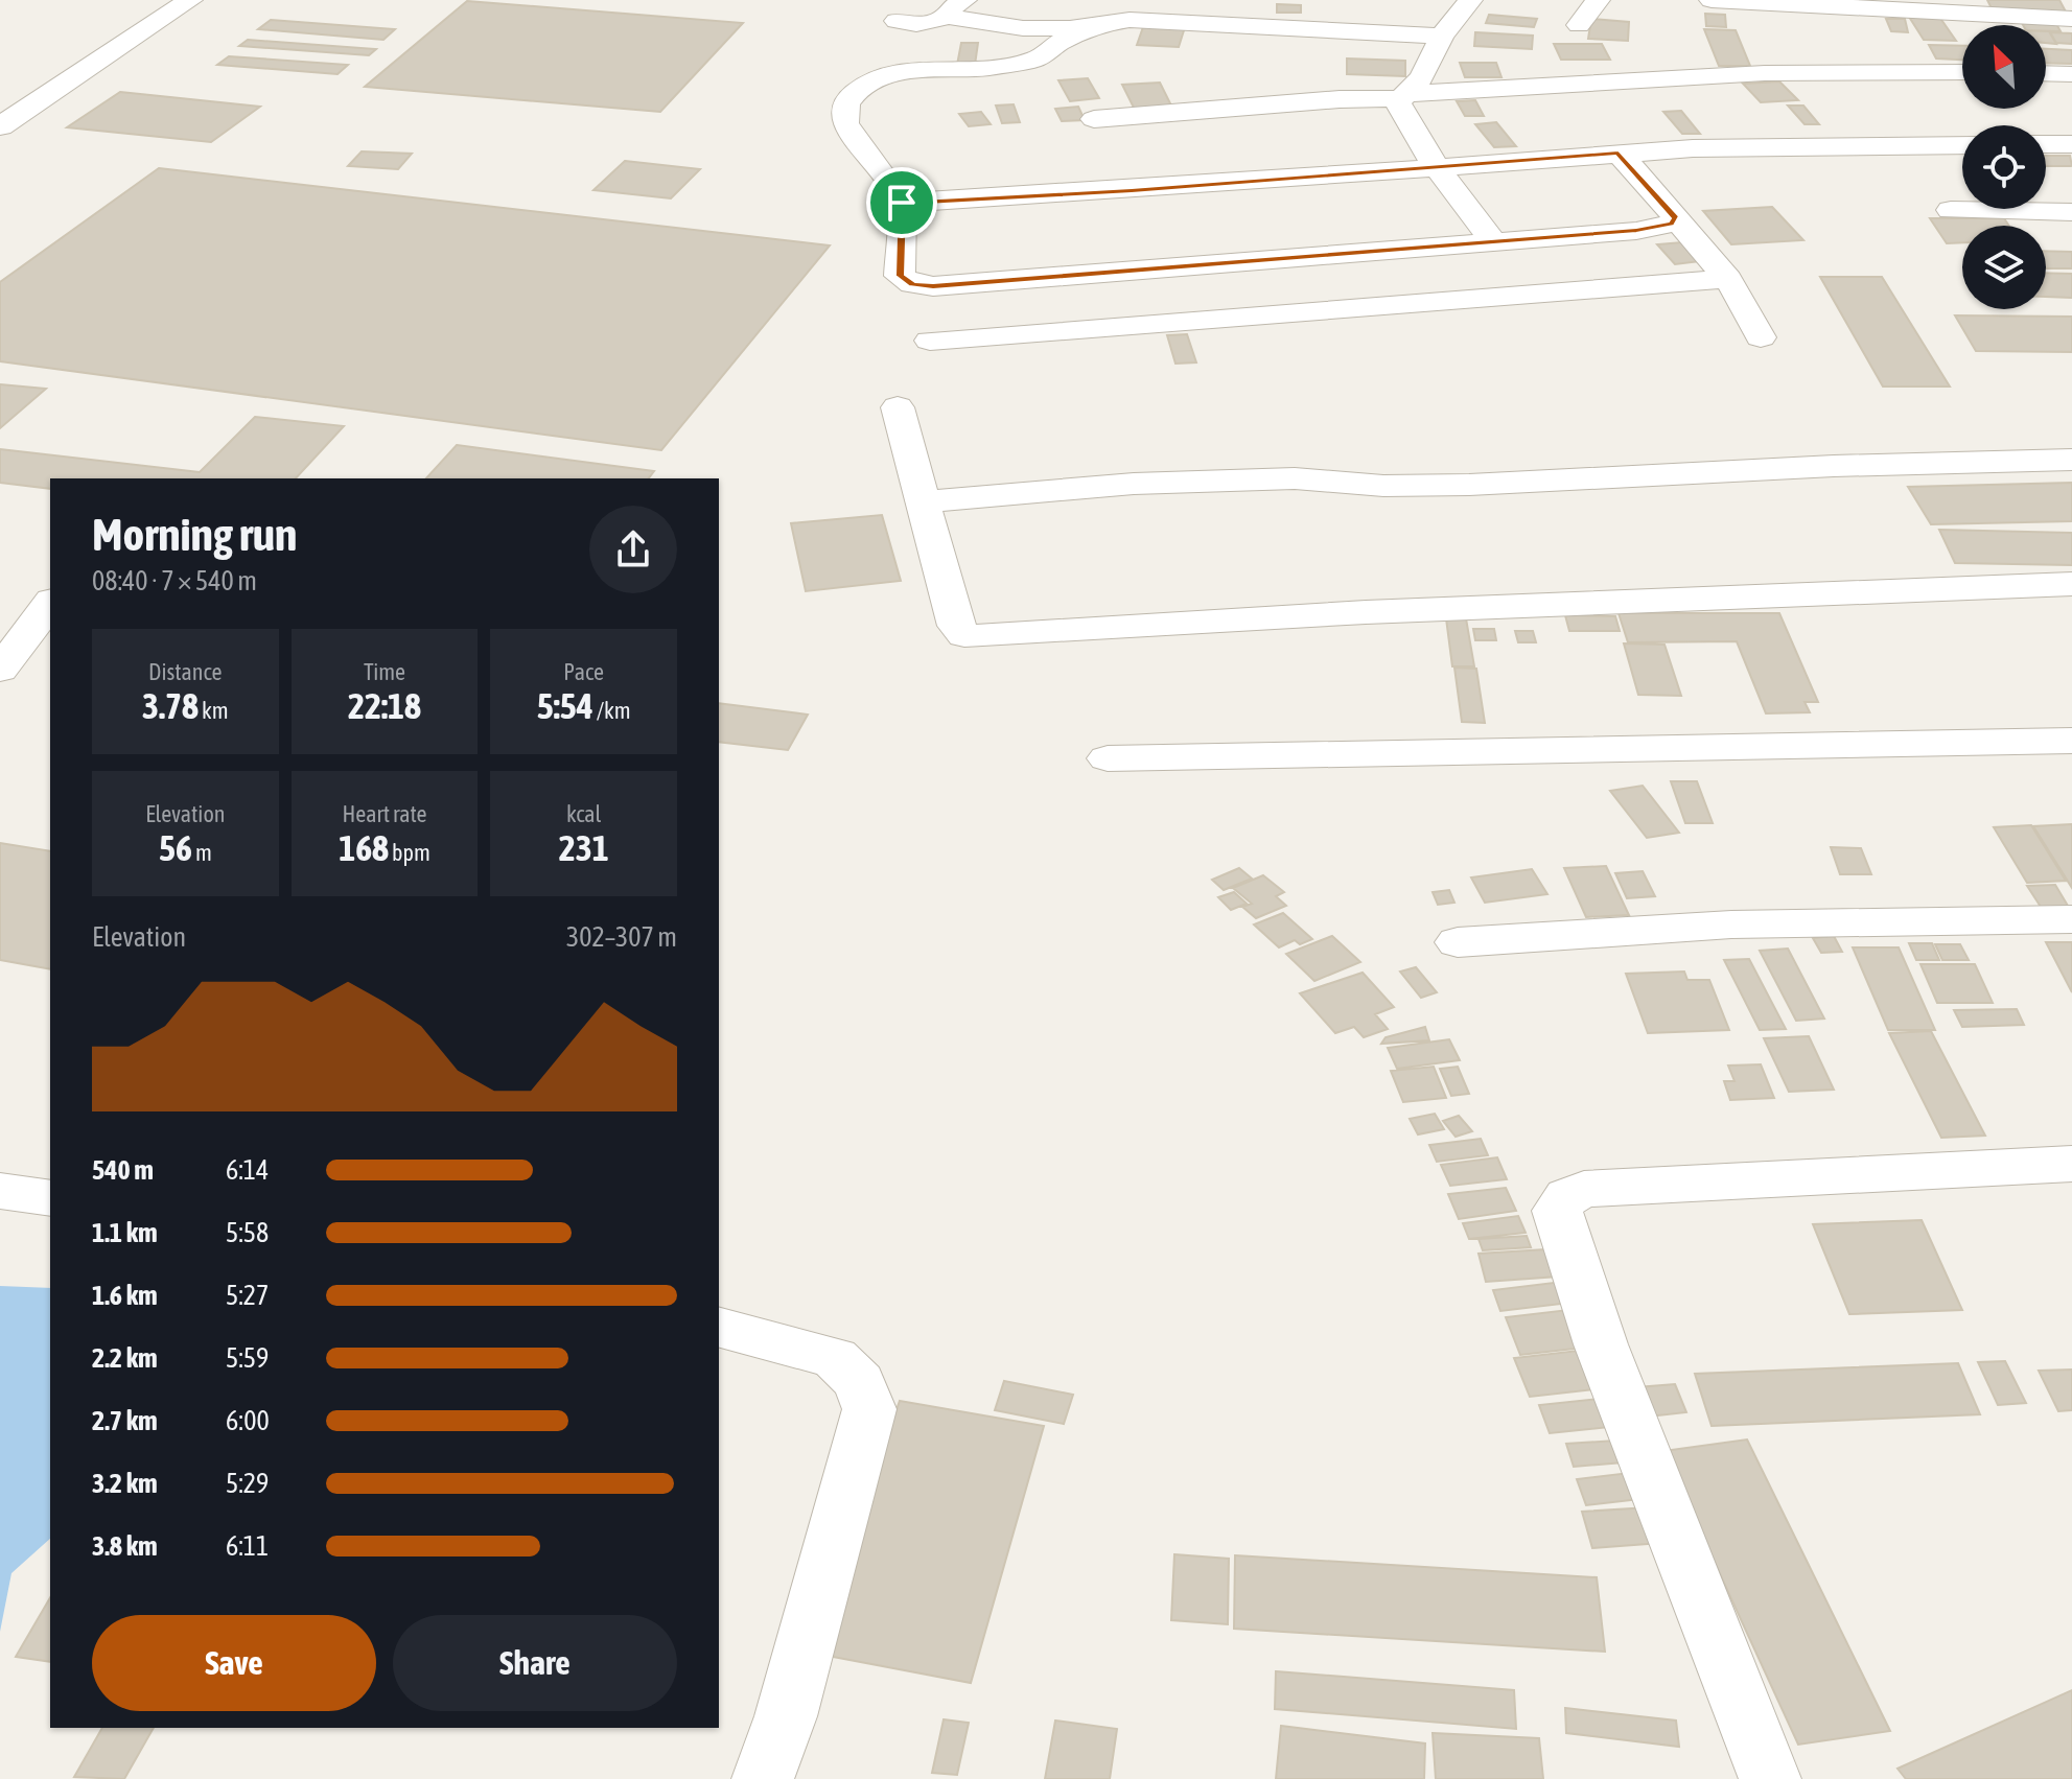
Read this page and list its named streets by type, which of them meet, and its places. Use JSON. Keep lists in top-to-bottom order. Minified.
{"north":"top left","page":{"heading":["Morning run","08:40 · 7 × 540 m"],"stats":[["Distance","3.78 km"],["Time","22:18"],["Pace","5:54 /km"],["Elevation","56 m"],["Heart rate","168 bpm"],["kcal","231"]],"chart":["Elevation","302–307 m"],"list":[{"name":"540 m","note":"6:14"},{"name":"1.1 km","note":"5:58"},{"name":"1.6 km","note":"5:27"},{"name":"2.2 km","note":"5:59"},{"name":"2.7 km","note":"6:00"},{"name":"3.2 km","note":"5:29"},{"name":"3.8 km","note":"6:11"}],"buttons":["Save","Share"]}}
